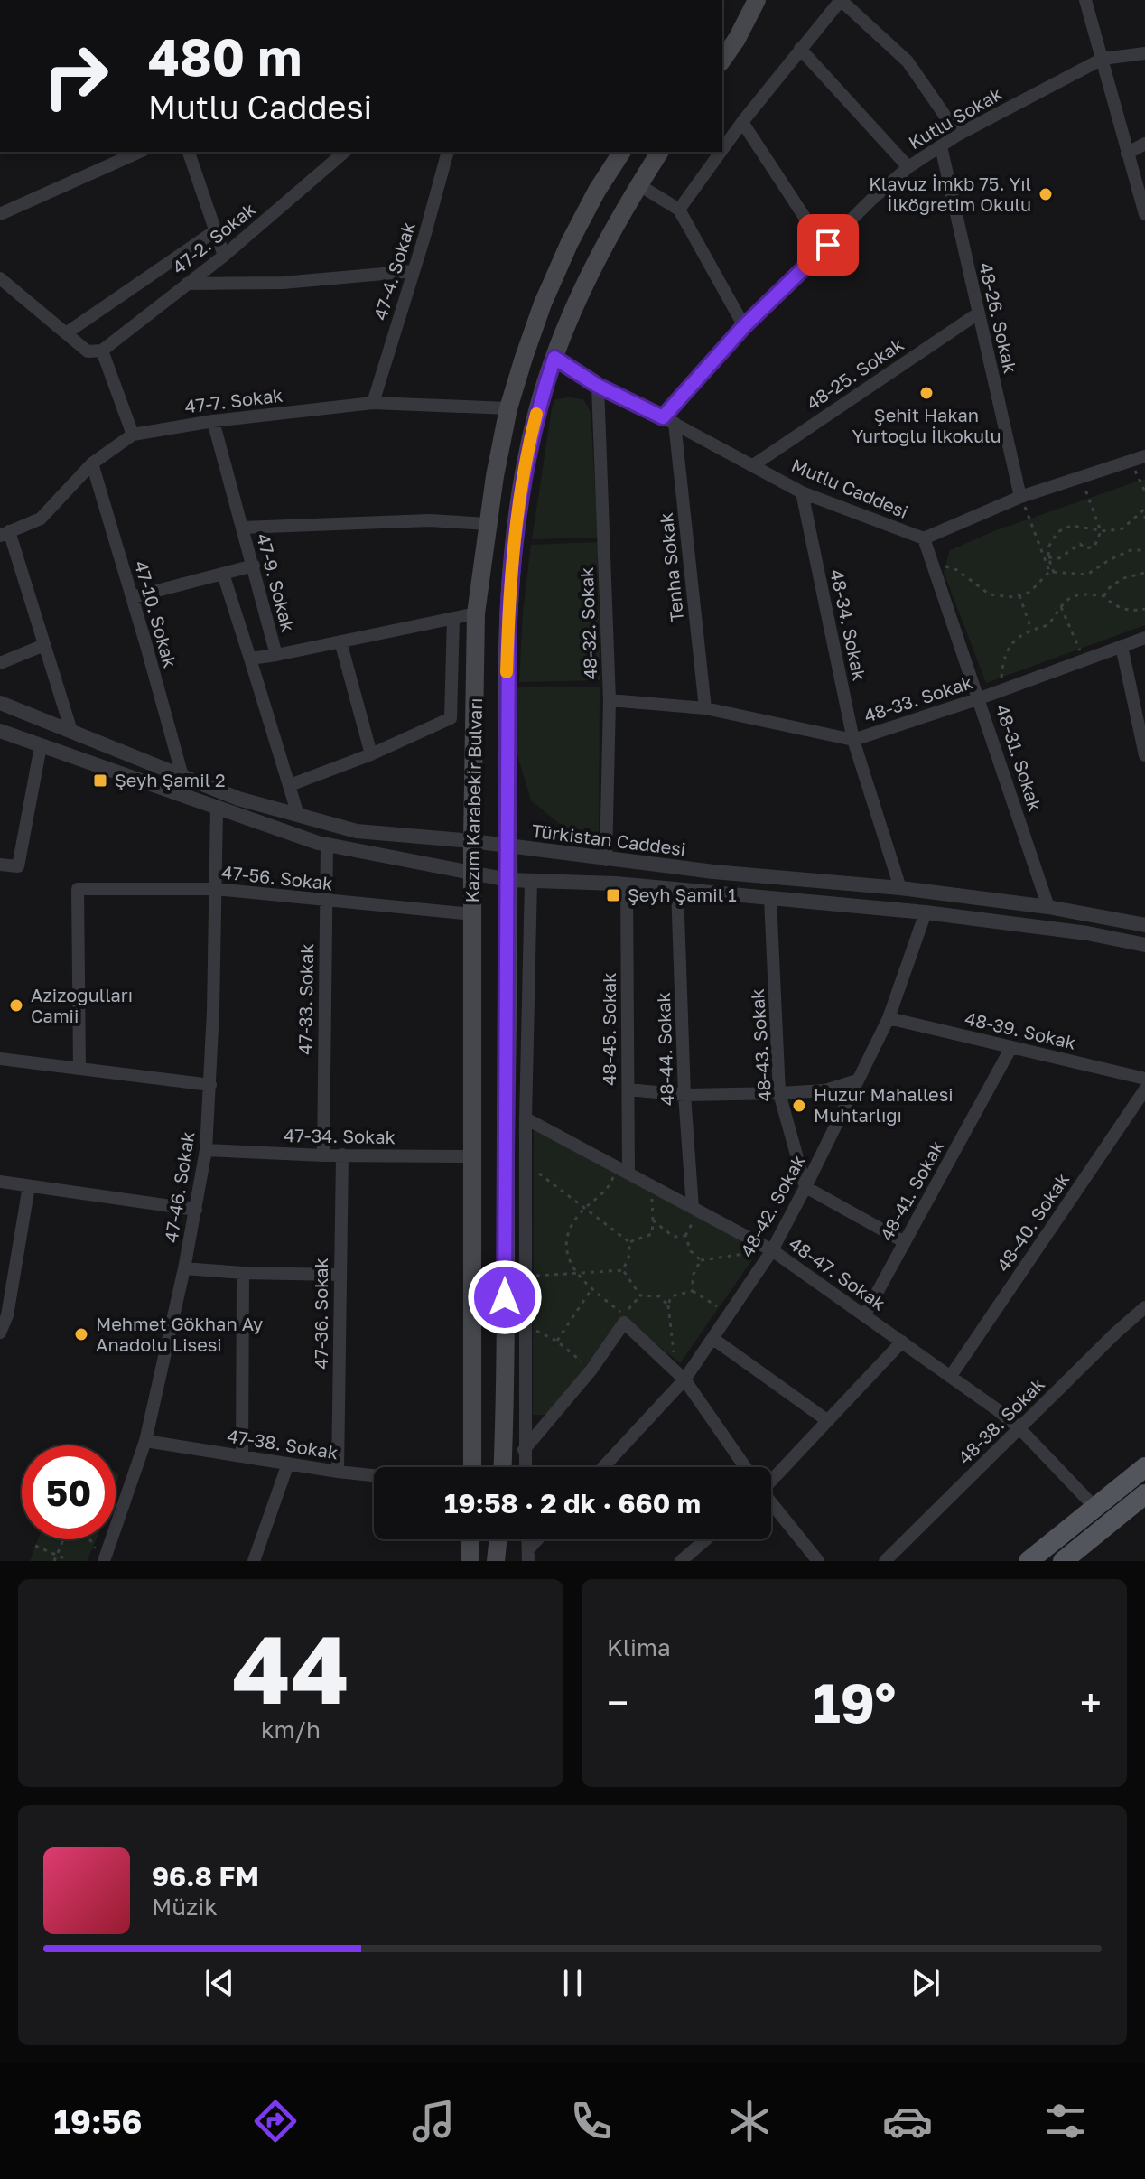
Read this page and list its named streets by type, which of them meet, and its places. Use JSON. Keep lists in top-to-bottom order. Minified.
{"streets":{"main road":["Kazım Karabekir Bulvarı"],"street":["Kutlu Sokak","47-2. Sokak","47-4. Sokak","48-26. Sokak","48-25. Sokak","47-7. Sokak","Mutlu Caddesi","Tenha Sokak","47-9. Sokak","47-10. Sokak","48-32. Sokak","48-34. Sokak","48-33. Sokak","48-31. Sokak","Türkistan Caddesi","47-56. Sokak","47-33. Sokak","48-45. Sokak","48-39. Sokak","48-43. Sokak","48-44. Sokak","47-34. Sokak","47-46. Sokak","48-41. Sokak","48-42. Sokak","48-40. Sokak","48-47. Sokak","47-36. Sokak","48-38. Sokak","47-38. Sokak"]},"crossings":[["Kutlu Sokak","48-26. Sokak"],["Kutlu Sokak","Mutlu Caddesi"],["Kutlu Sokak","Tenha Sokak"],["47-4. Sokak","47-7. Sokak"],["48-26. Sokak","48-25. Sokak"],["48-26. Sokak","Mutlu Caddesi"],["48-25. Sokak","Mutlu Caddesi"],["47-7. Sokak","47-9. Sokak"],["47-7. Sokak","47-10. Sokak"],["47-7. Sokak","Kazım Karabekir Bulvarı"],["Mutlu Caddesi","Tenha Sokak"],["Mutlu Caddesi","48-32. Sokak"],["Mutlu Caddesi","48-34. Sokak"],["Mutlu Caddesi","48-31. Sokak"],["Mutlu Caddesi","Kazım Karabekir Bulvarı"],["Tenha Sokak","48-33. Sokak"],["47-10. Sokak","Türkistan Caddesi"],["48-32. Sokak","48-33. Sokak"],["48-32. Sokak","Türkistan Caddesi"],["48-34. Sokak","48-33. Sokak"],["48-34. Sokak","Türkistan Caddesi"],["48-33. Sokak","48-31. Sokak"],["48-31. Sokak","Türkistan Caddesi"],["Kazım Karabekir Bulvarı","Türkistan Caddesi"],["Kazım Karabekir Bulvarı","47-56. Sokak"],["Kazım Karabekir Bulvarı","47-34. Sokak"],["47-56. Sokak","47-33. Sokak"],["47-56. Sokak","47-46. Sokak"],["47-33. Sokak","47-34. Sokak"],["48-45. Sokak","48-47. Sokak"],["48-39. Sokak","48-41. Sokak"],["48-39. Sokak","48-42. Sokak"],["48-43. Sokak","48-42. Sokak"],["48-44. Sokak","48-47. Sokak"],["47-34. Sokak","47-46. Sokak"],["47-34. Sokak","47-36. Sokak"],["47-46. Sokak","47-38. Sokak"],["48-41. Sokak","48-47. Sokak"],["48-42. Sokak","48-47. Sokak"],["48-40. Sokak","48-47. Sokak"],["48-47. Sokak","48-38. Sokak"],["47-36. Sokak","47-38. Sokak"]],"places":{"other":["Klavuz İmkb 75. Yıl İlköğretim Okulu","Şehit Hakan Yurtoğlu İlkokulu","Azizoğulları Camii","Huzur Mahallesi Muhtarlığı","Mehmet Gökhan Ay Anadolu Lisesi"],"transit":["Şeyh Şamil 2","Şeyh Şamil 1"]},"page":{"turn":["480 m","Mutlu Caddesi"],"limit":"50","trip":"19:58 · 2 dk · 660 m","tile":[["44","km/h"],"Klima"],"heat":["−","19°","+"],"song":["96.8 FM","Müzik"],"tabs":"19:56"}}
